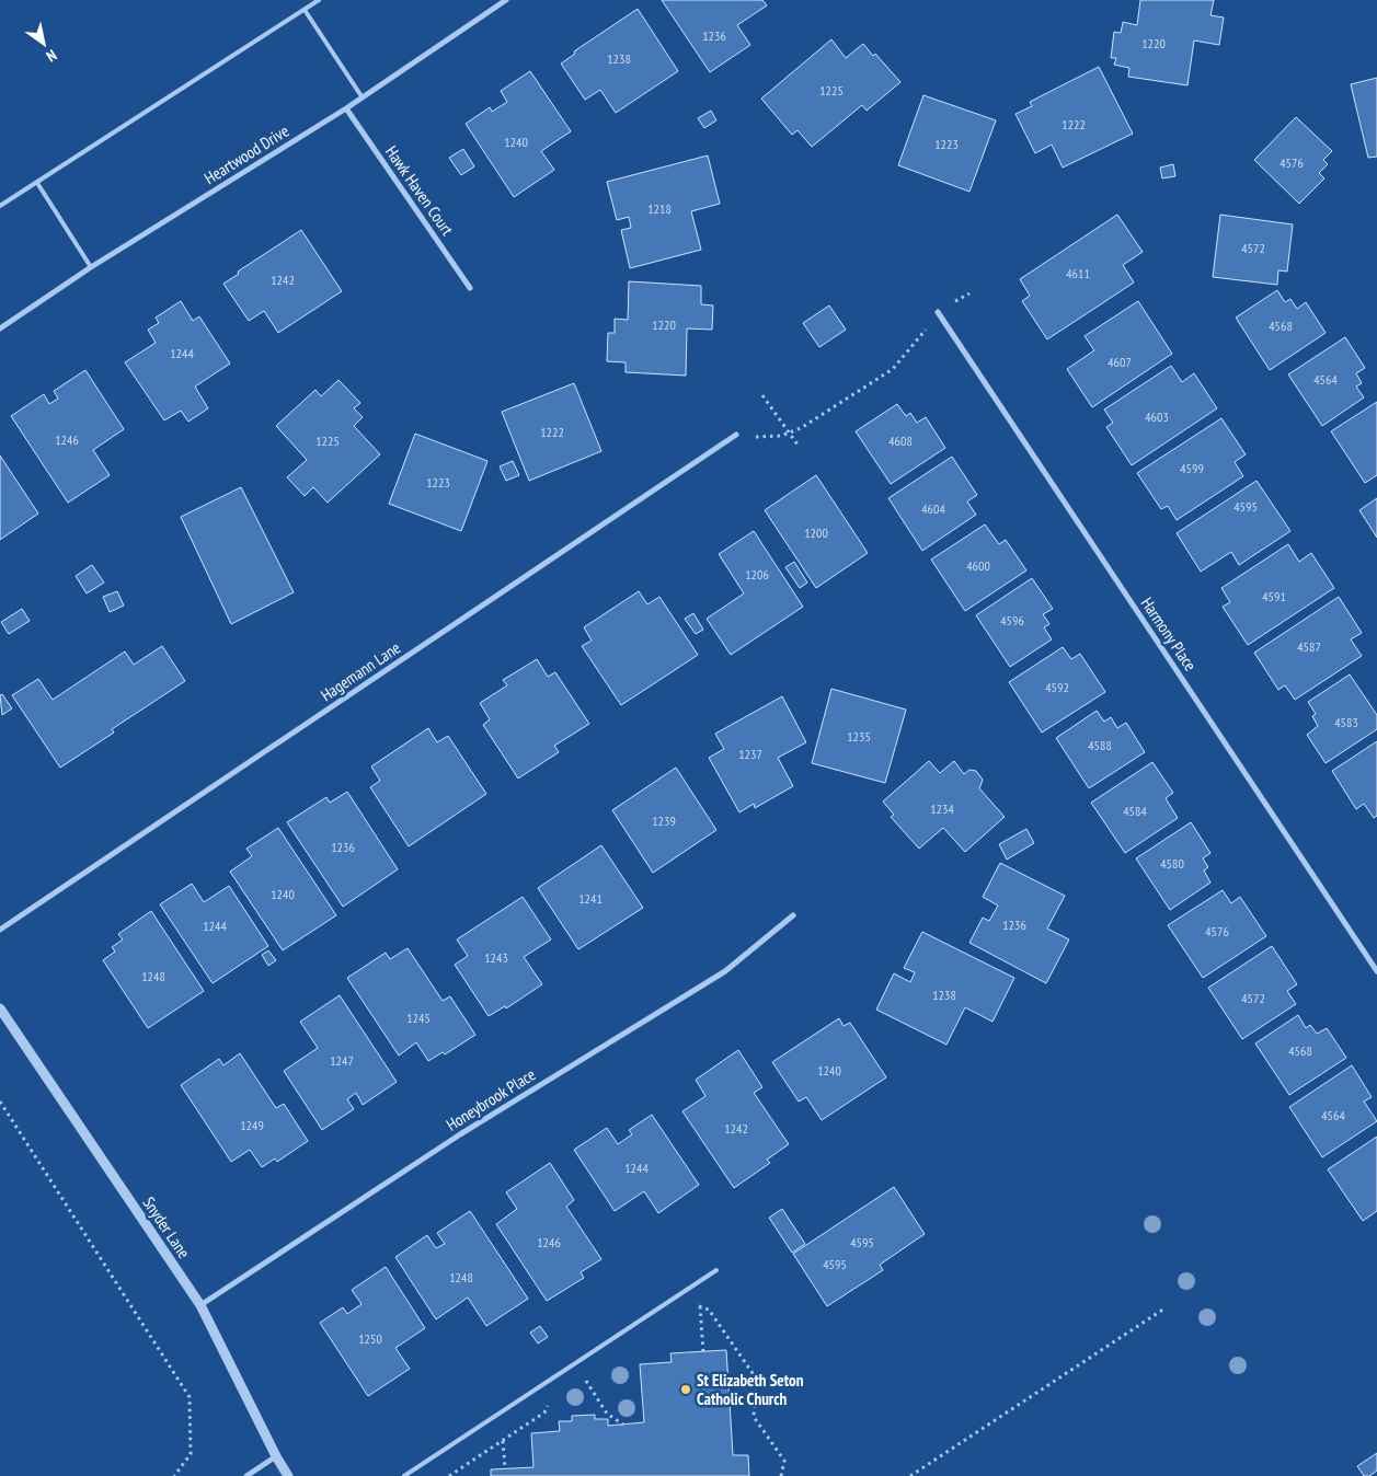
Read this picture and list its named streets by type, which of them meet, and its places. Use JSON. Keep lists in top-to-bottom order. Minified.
{"streets":{"street":["Heartwood Drive","Hawk Haven Court","Harmony Place","Hagemann Lane","Honeybrook Place","Snyder Lane"]},"crossings":[["Heartwood Drive","Hawk Haven Court"],["Honeybrook Place","Snyder Lane"]],"places":["St Elizabeth Seton Catholic Church"],"house_numbers":["1236","1220","1238","1225","1222","1240","1223","4576","1218","4572","4611","1242","1220","4568","1244","4607","4564","4603","1222","1246","1225","4608","4599","1223","4595","4604","1200","4600","1206","4591","4596","4587","4592","4583","1235","4588","1237","1234","4584","1239","1236","4580","1240","1241","1236","1244","4576","1243","1248","1238","4572","1245","4568","1247","1240","4564","1249","1242","1244","1246","4595","4595","1248","1250"],"north":"bottom right"}
